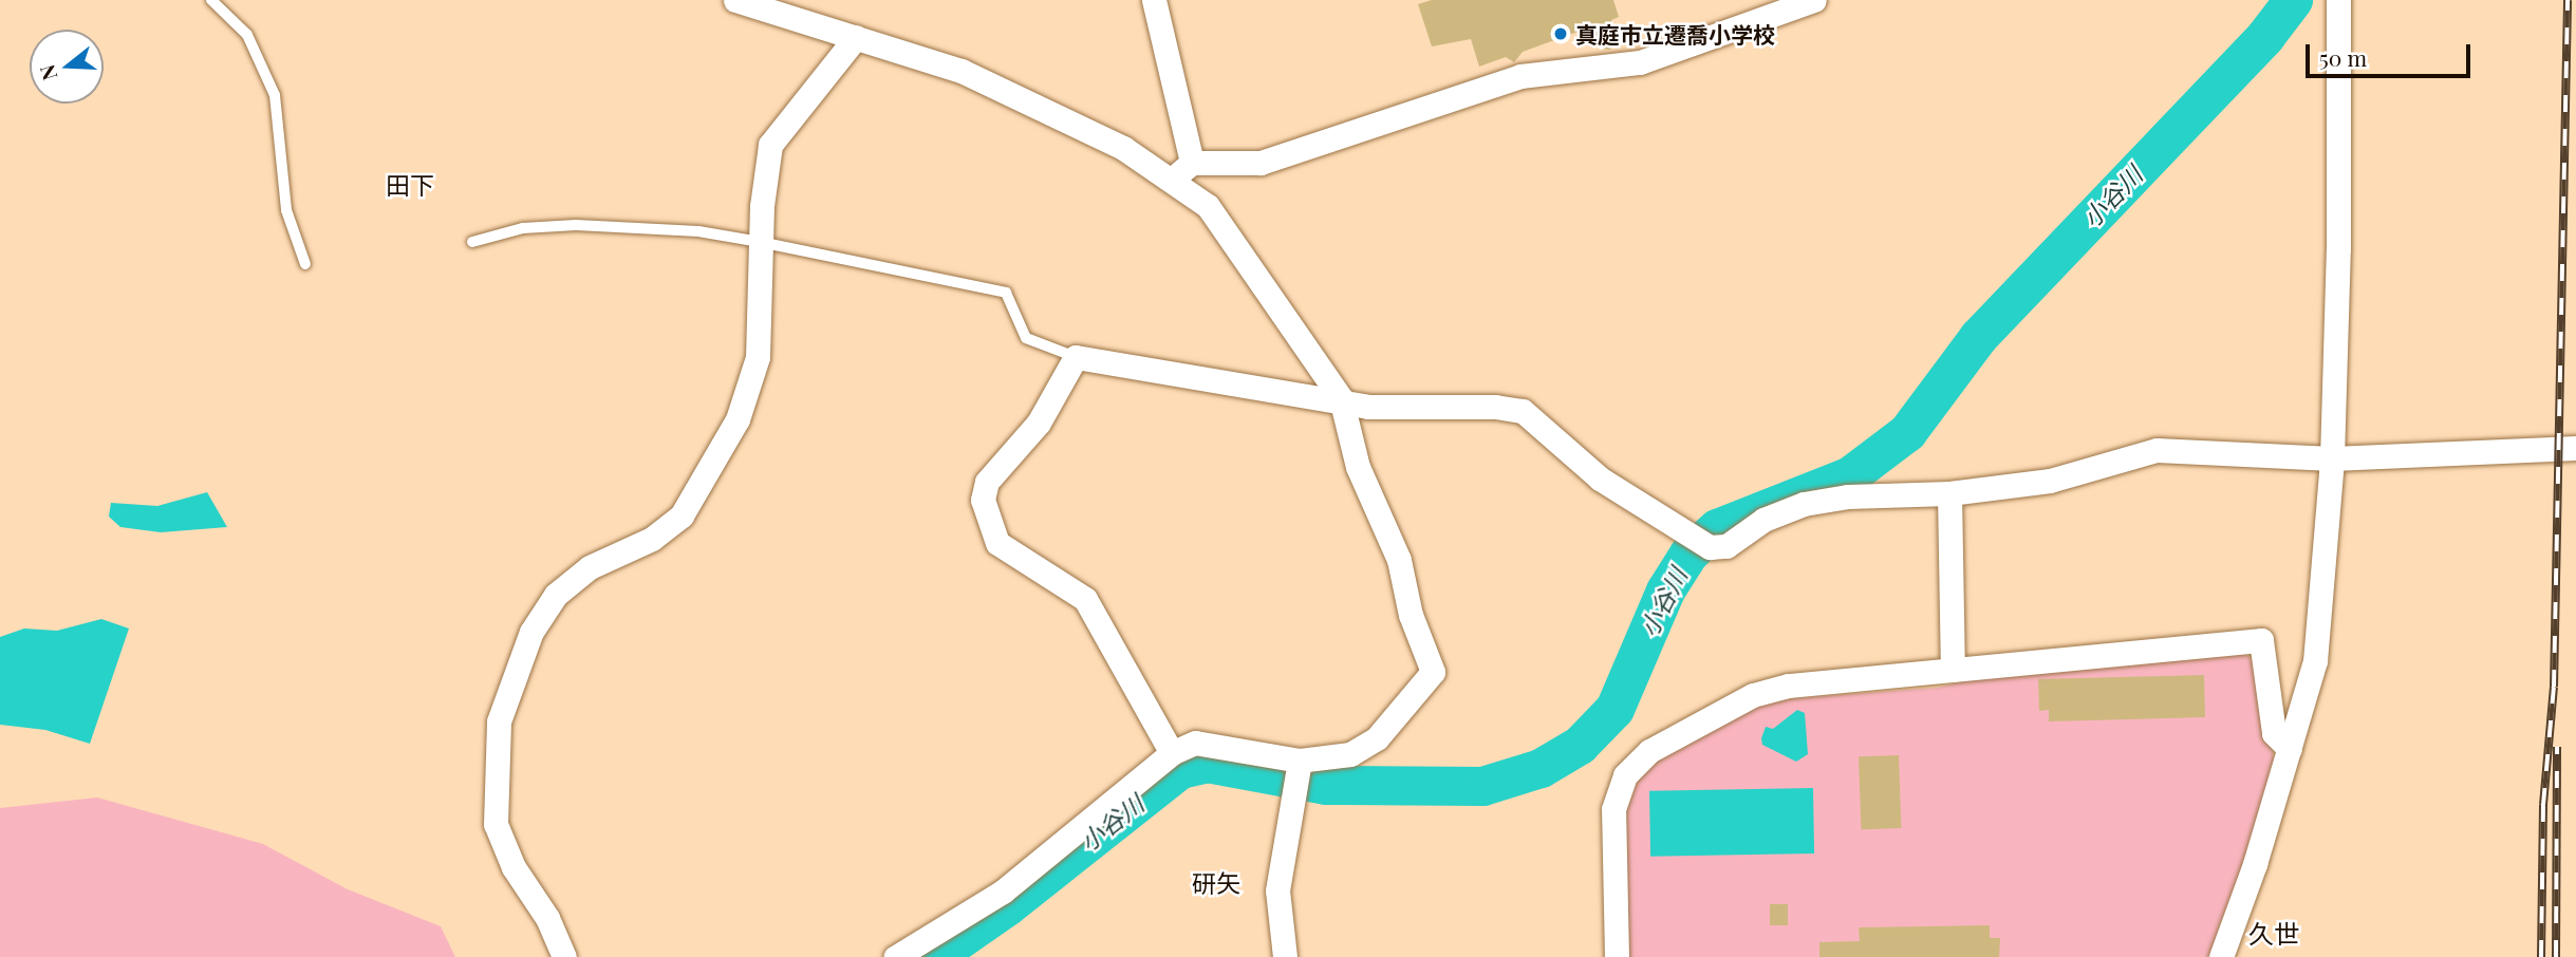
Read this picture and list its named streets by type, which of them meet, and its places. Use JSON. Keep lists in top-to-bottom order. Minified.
{"districts":["田下","研矢","久世"],"water":["小谷川"],"places":["真庭市立遷喬小学校"],"scale_bar":"50 m","north":"left"}
